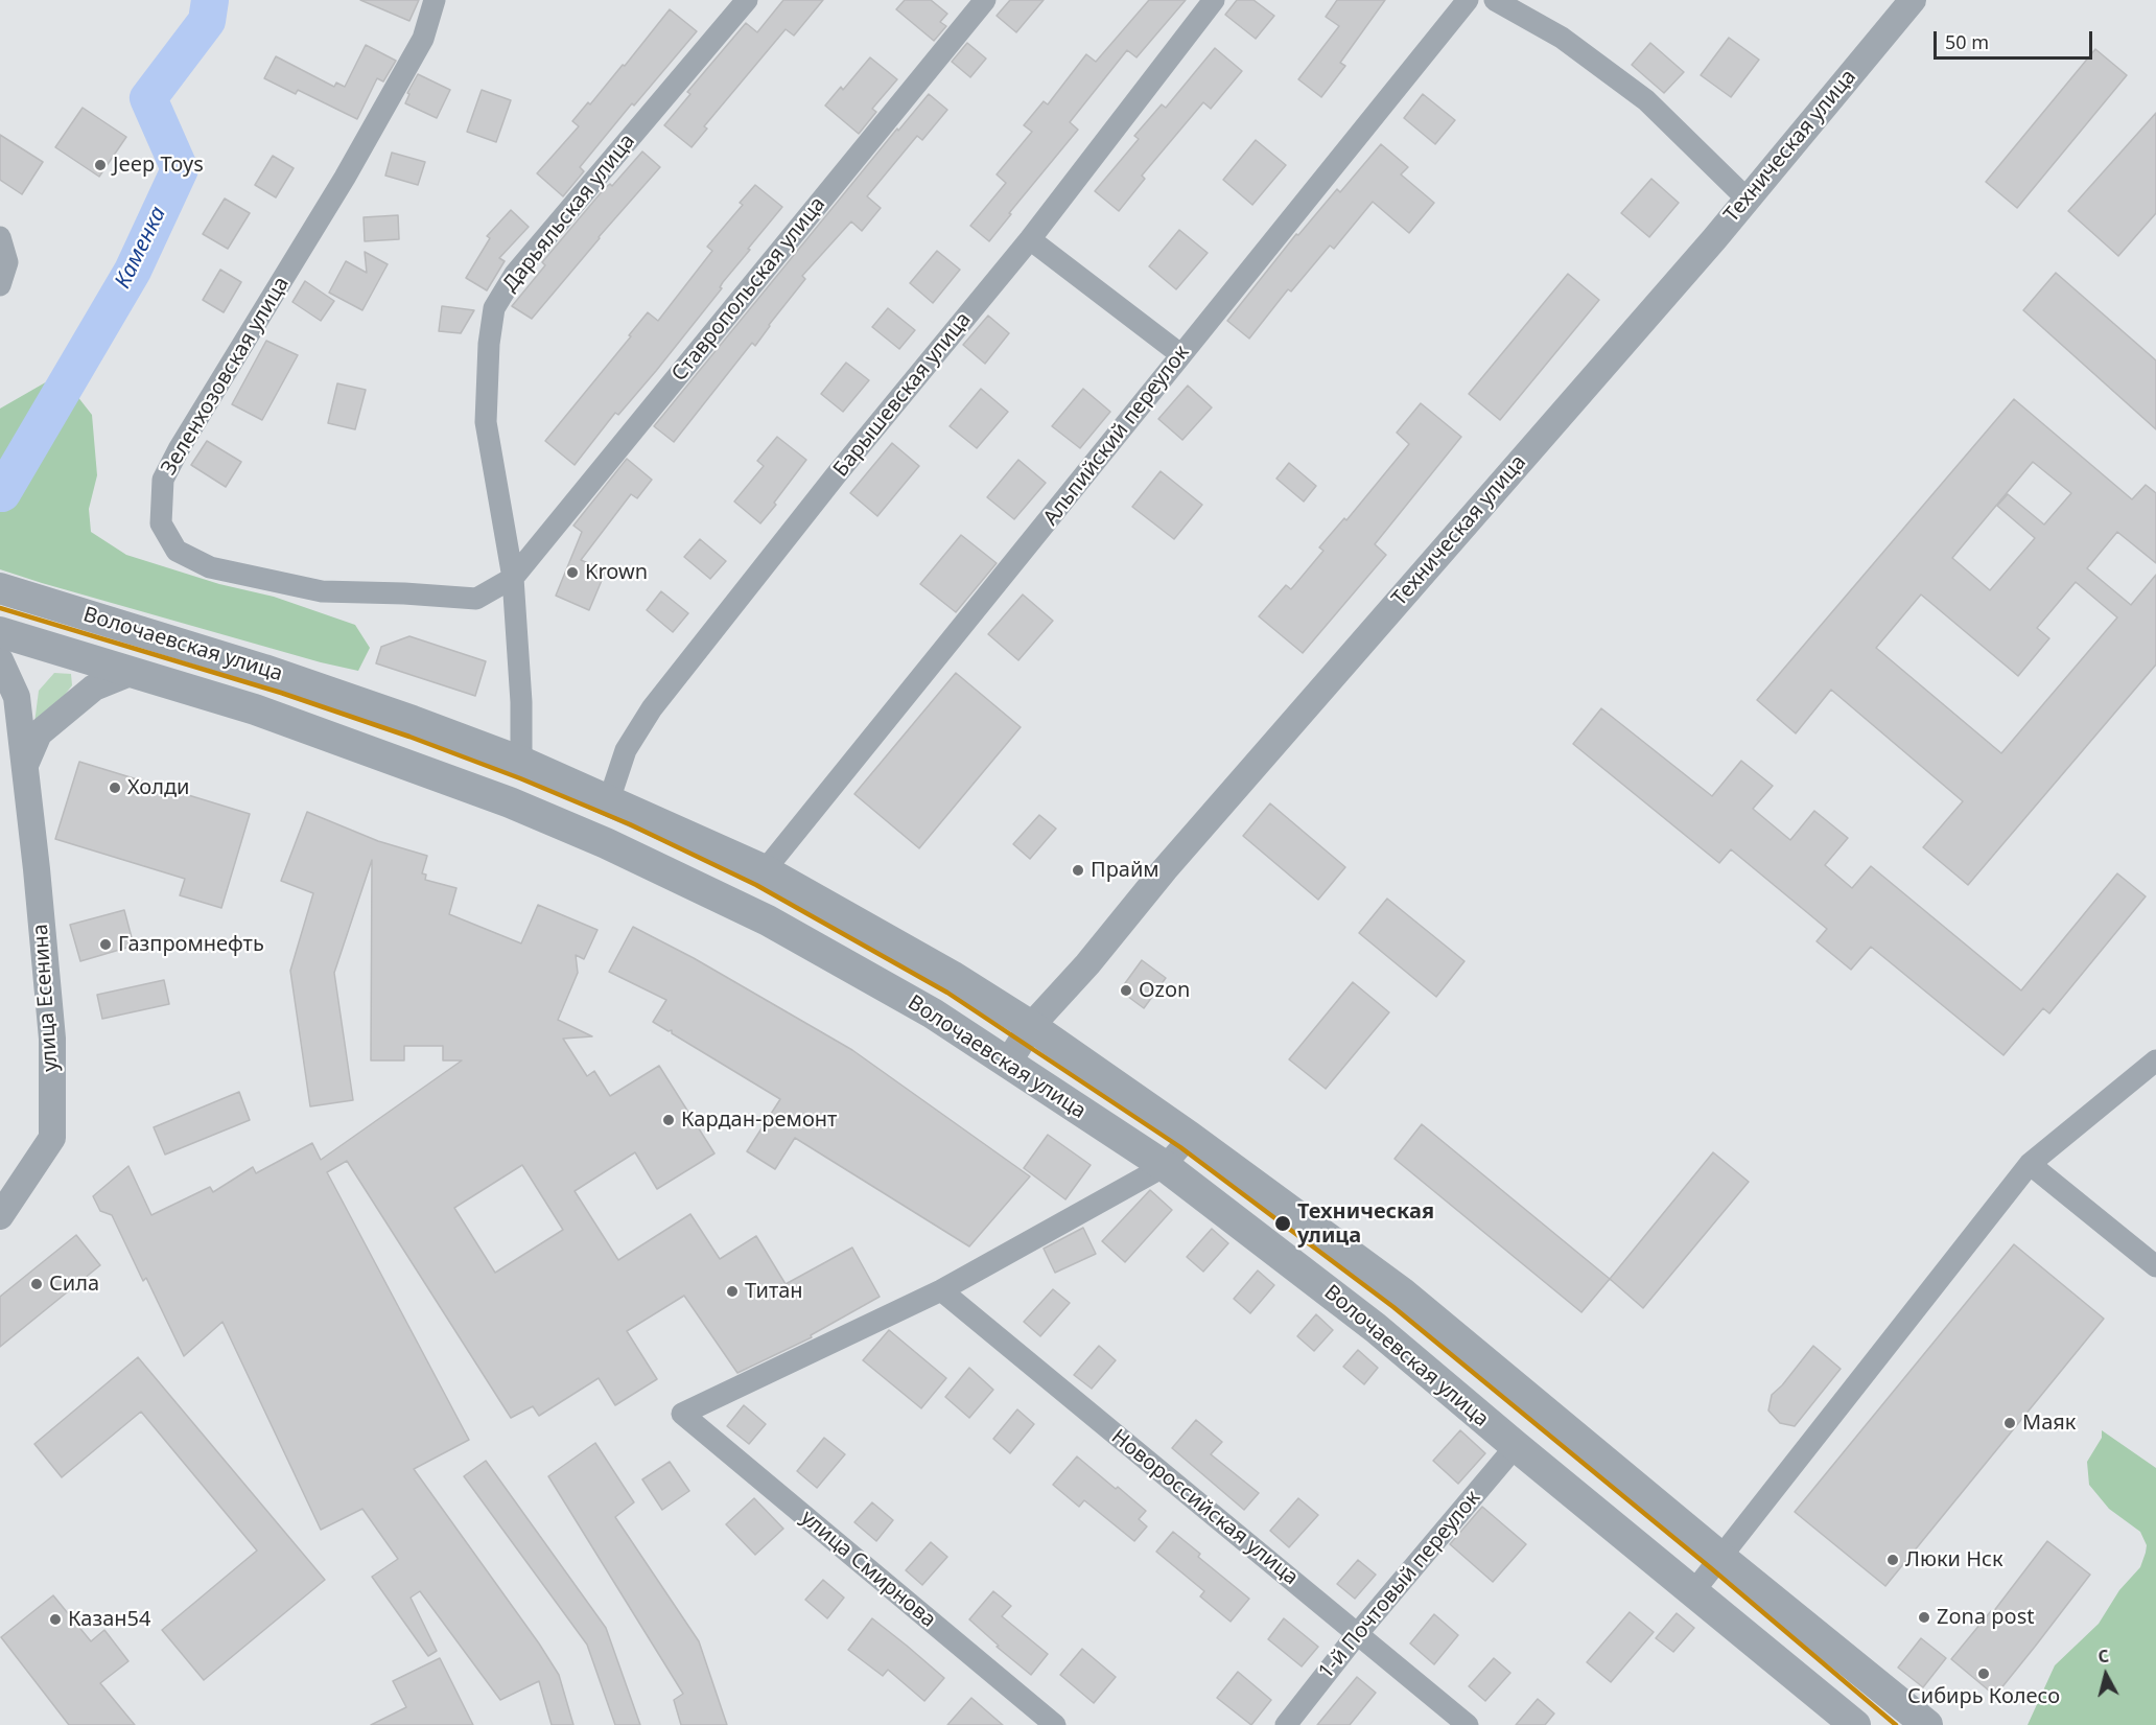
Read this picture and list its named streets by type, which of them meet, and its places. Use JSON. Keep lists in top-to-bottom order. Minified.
{"streets":{"main road":["Волочаевская улица"],"street":["Техническая улица","Дарьяльская улица","Ставропольская улица","Зеленхозовская улица","Барышевская улица","Альпийский переулок","улица Есенина","Новороссийская улица","улица Смирнова","1-й Почтовый переулок"]},"crossings":[["Техническая улица","Волочаевская улица"],["Дарьяльская улица","Ставропольская улица"],["Дарьяльская улица","Зеленхозовская улица"],["Дарьяльская улица","Волочаевская улица"],["Ставропольская улица","Зеленхозовская улица"],["Барышевская улица","Волочаевская улица"],["Альпийский переулок","Волочаевская улица"],["Волочаевская улица","1-й Почтовый переулок"],["Новороссийская улица","улица Смирнова"],["Новороссийская улица","1-й Почтовый переулок"]],"water":["Каменка"],"places":["Jeep Toys","Krown","Холди","Прайм","Газпромнефть","Ozon","Кардан-ремонт","Техническая улица","Сила","Титан","Маяк","Люки Нск","Zona post","Казан54","Сибирь Колесо"],"scale_bar":"50 m","north":"top"}
